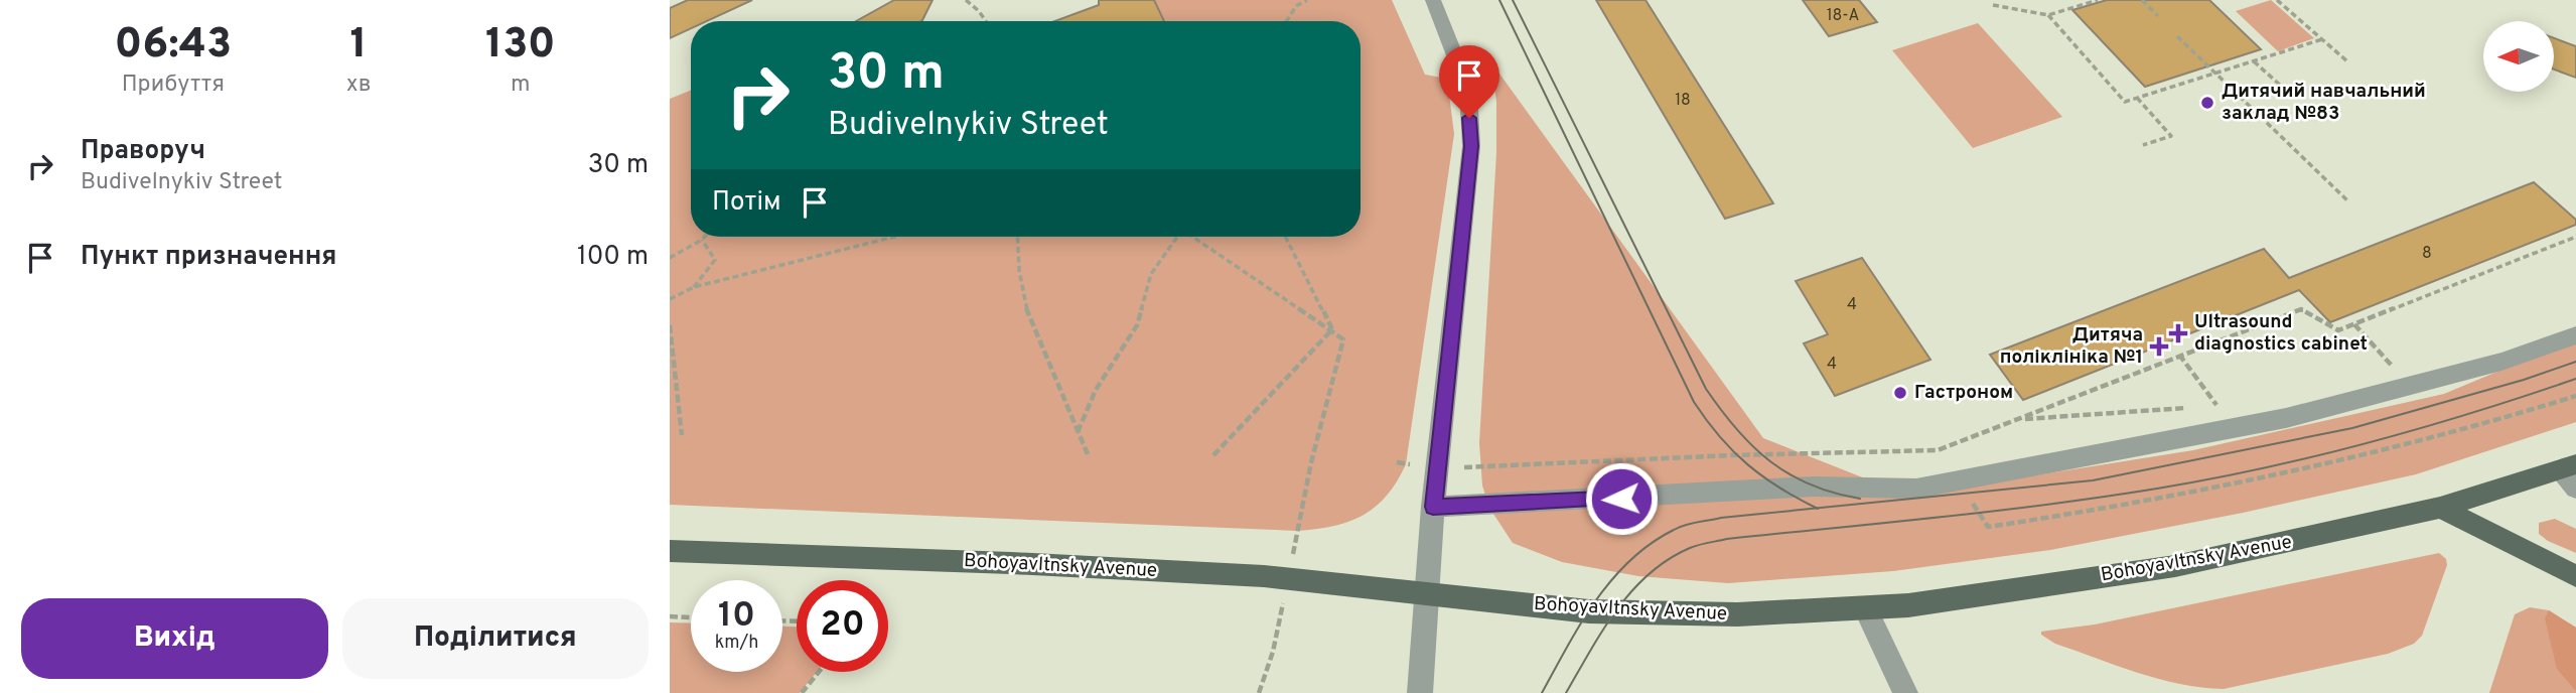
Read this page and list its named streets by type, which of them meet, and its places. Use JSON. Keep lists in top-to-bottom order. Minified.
{"streets":{"main road":["Bohoyavltnsky Avenue"]},"places":{"other":["Дитячий навчальний заклад №83","Гастроном"],"health":["Ultrasound diagnostics cabinet","Дитяча поліклініка №1"]},"house_numbers":["18-А","18","8","4","4"],"north":"left","page":{"eta":["06:43","Прибуття","1","хв","130","m"],"turn":["30 m","Budivelnykiv Street"],"list":[{"name":"Праворуч","note":"Budivelnykiv Street","value":"30 m"},{"name":"Пункт призначення","value":"100 m"}],"then":"Потім","speed":"10 km/h","limit":"20","buttons":["Вихід","Поділитися"]}}
